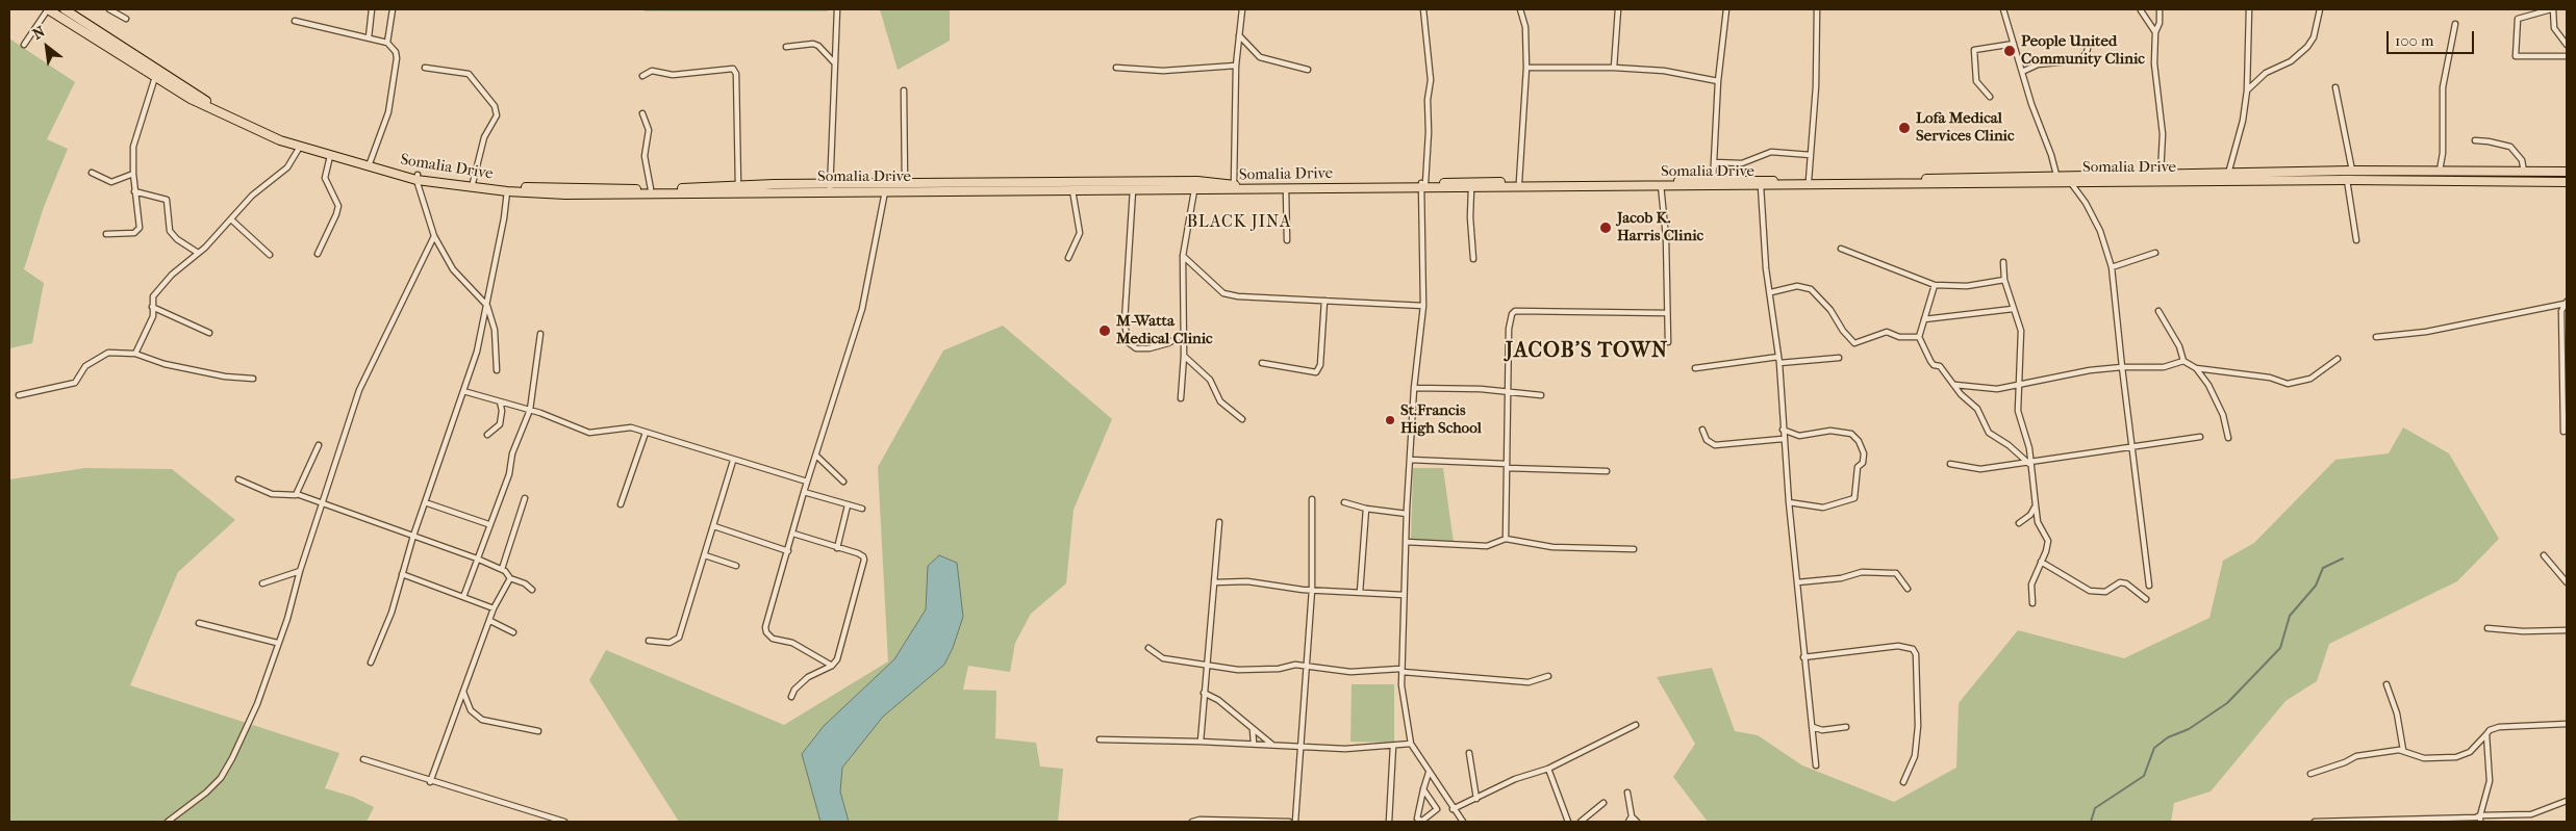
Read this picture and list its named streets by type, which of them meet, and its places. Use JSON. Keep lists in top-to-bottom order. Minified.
{"streets":{"main road":["Somalia Drive"]},"districts":["BLACK JINA","JACOB'S TOWN"],"places":["People United Community Clinic","Lofa Medical Services Clinic","Jacob K. Harris Clinic","M-Watta Medical Clinic","St.Francis High School"],"scale_bar":"100 m","north":"top left"}
